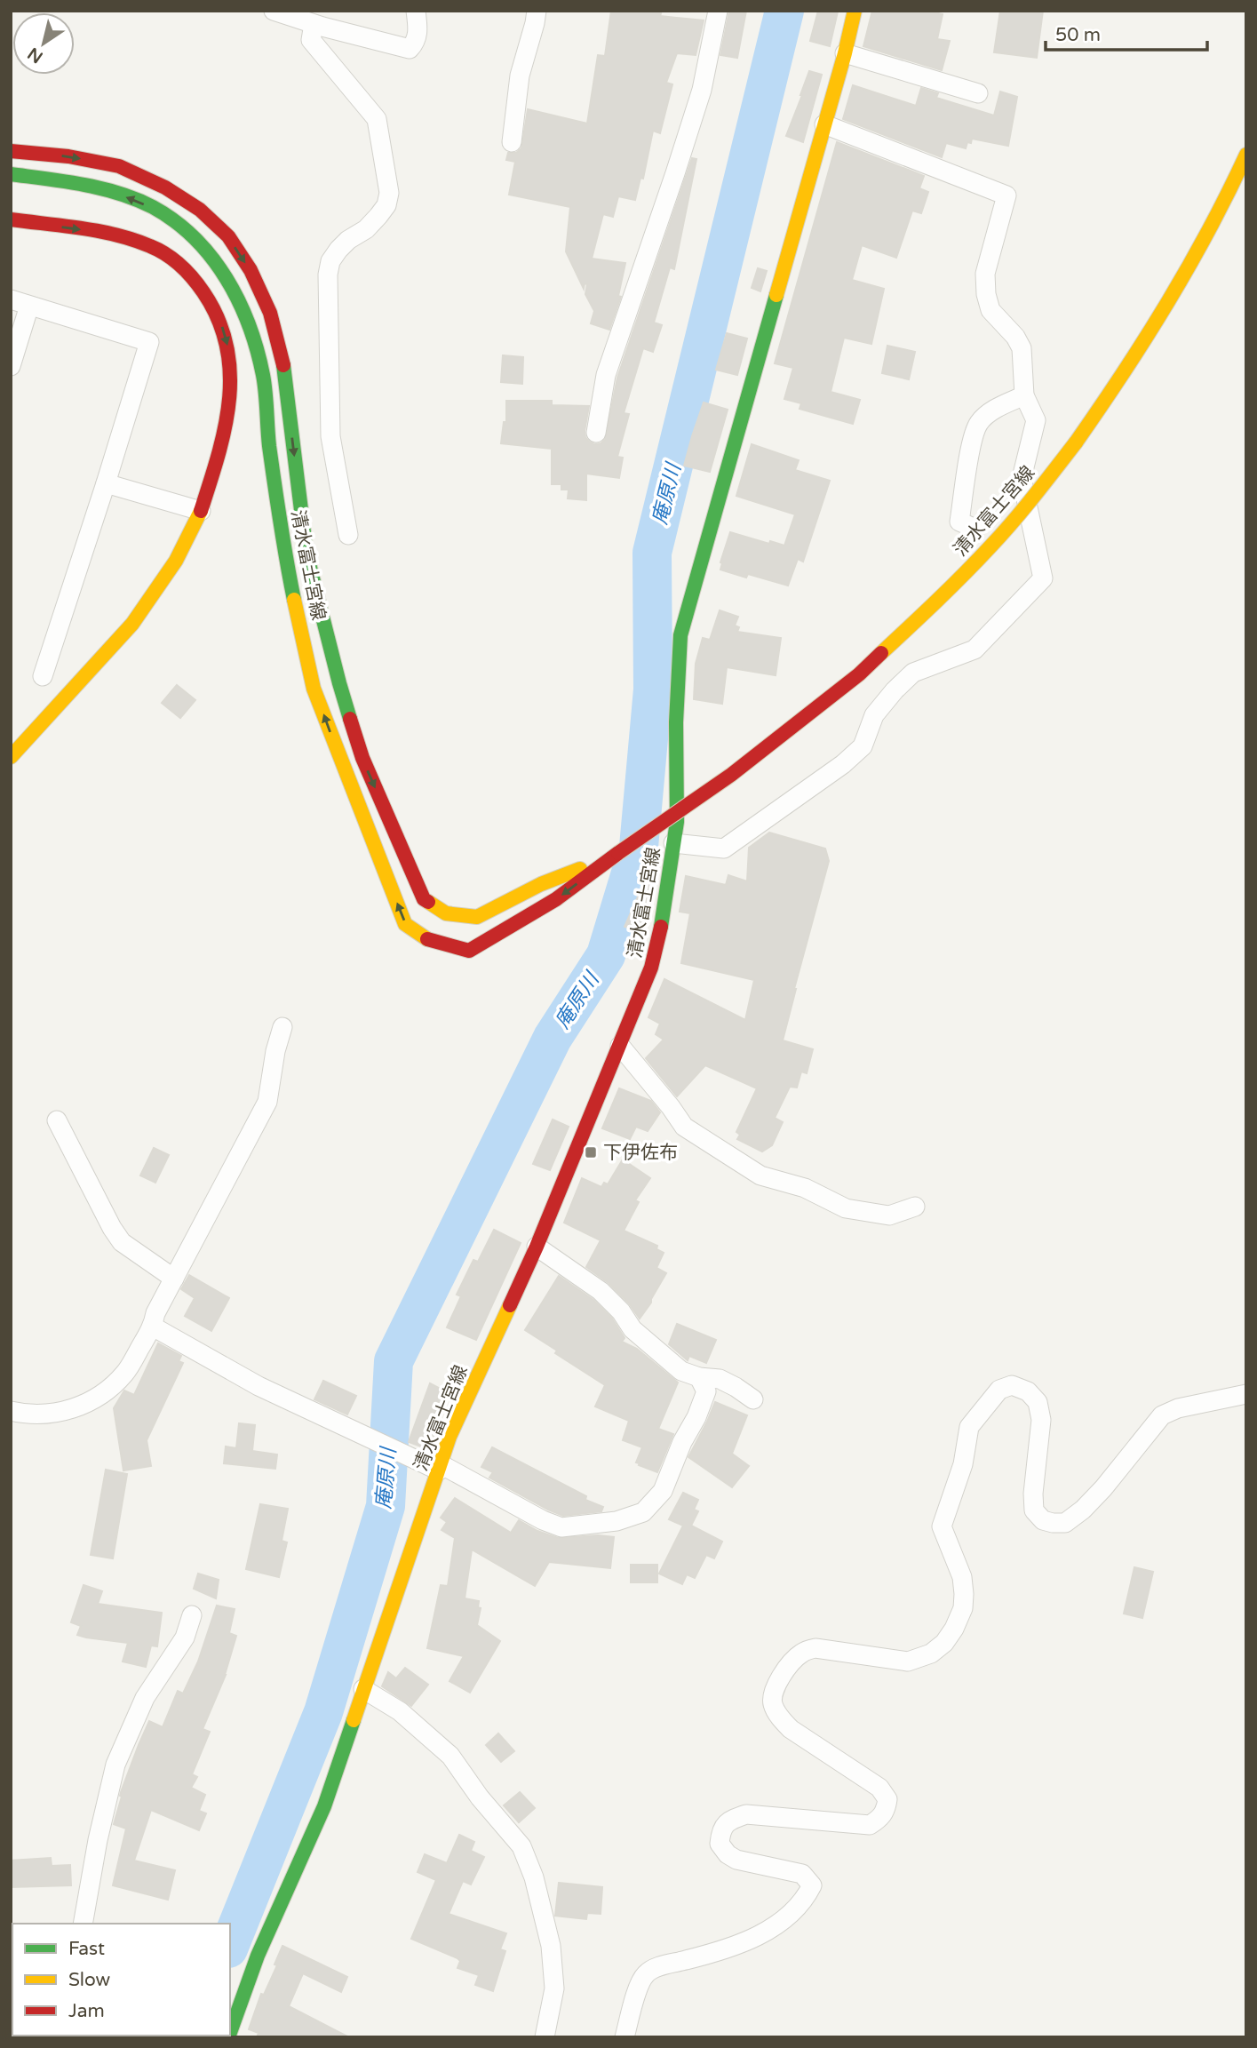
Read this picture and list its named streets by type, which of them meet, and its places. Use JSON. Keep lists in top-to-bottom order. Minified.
{"streets":{"main road":["清水富士宮線"]},"water":["庵原川"],"places":{"transit":["下伊佐布"]},"legend":["Fast","Slow","Jam"],"scale_bar":"50 m","north":"bottom left"}
